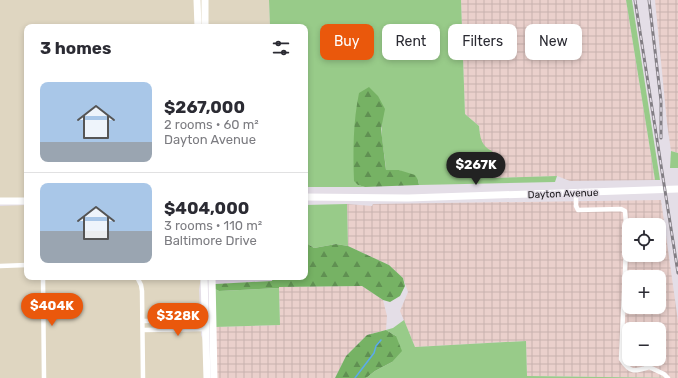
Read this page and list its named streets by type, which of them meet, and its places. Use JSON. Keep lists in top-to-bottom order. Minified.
{"streets":{"main road":["Dayton Avenue"]},"page":{"chip":["Buy","Rent","Filters","New"],"heading":"3 homes","list":[{"name":"$267,000","note":"2 rooms · 60 m² · Dayton Avenue"},{"name":"$404,000","note":"3 rooms · 110 m² · Baltimore Drive"}],"price":["$267K","$404K","$328K"],"map_buttons":["+","−"]}}
